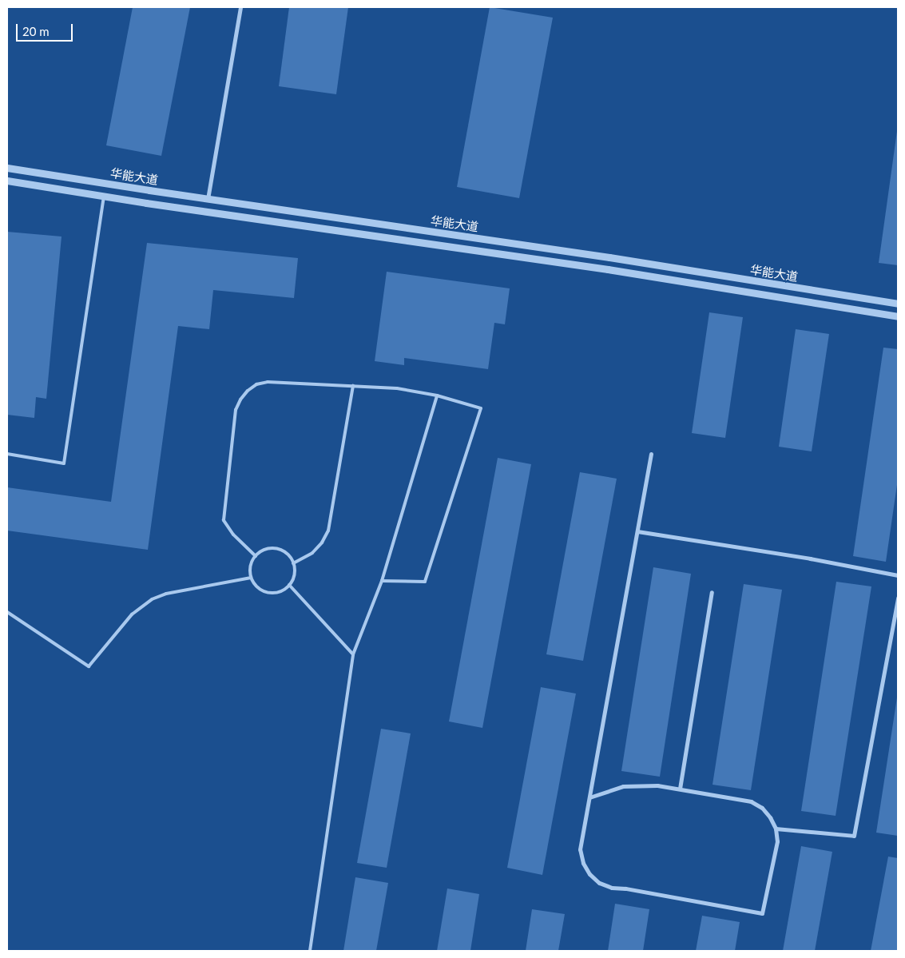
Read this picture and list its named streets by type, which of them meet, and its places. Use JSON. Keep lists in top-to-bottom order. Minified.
{"streets":{"street":["华能大道"]},"scale_bar":"20 m"}
